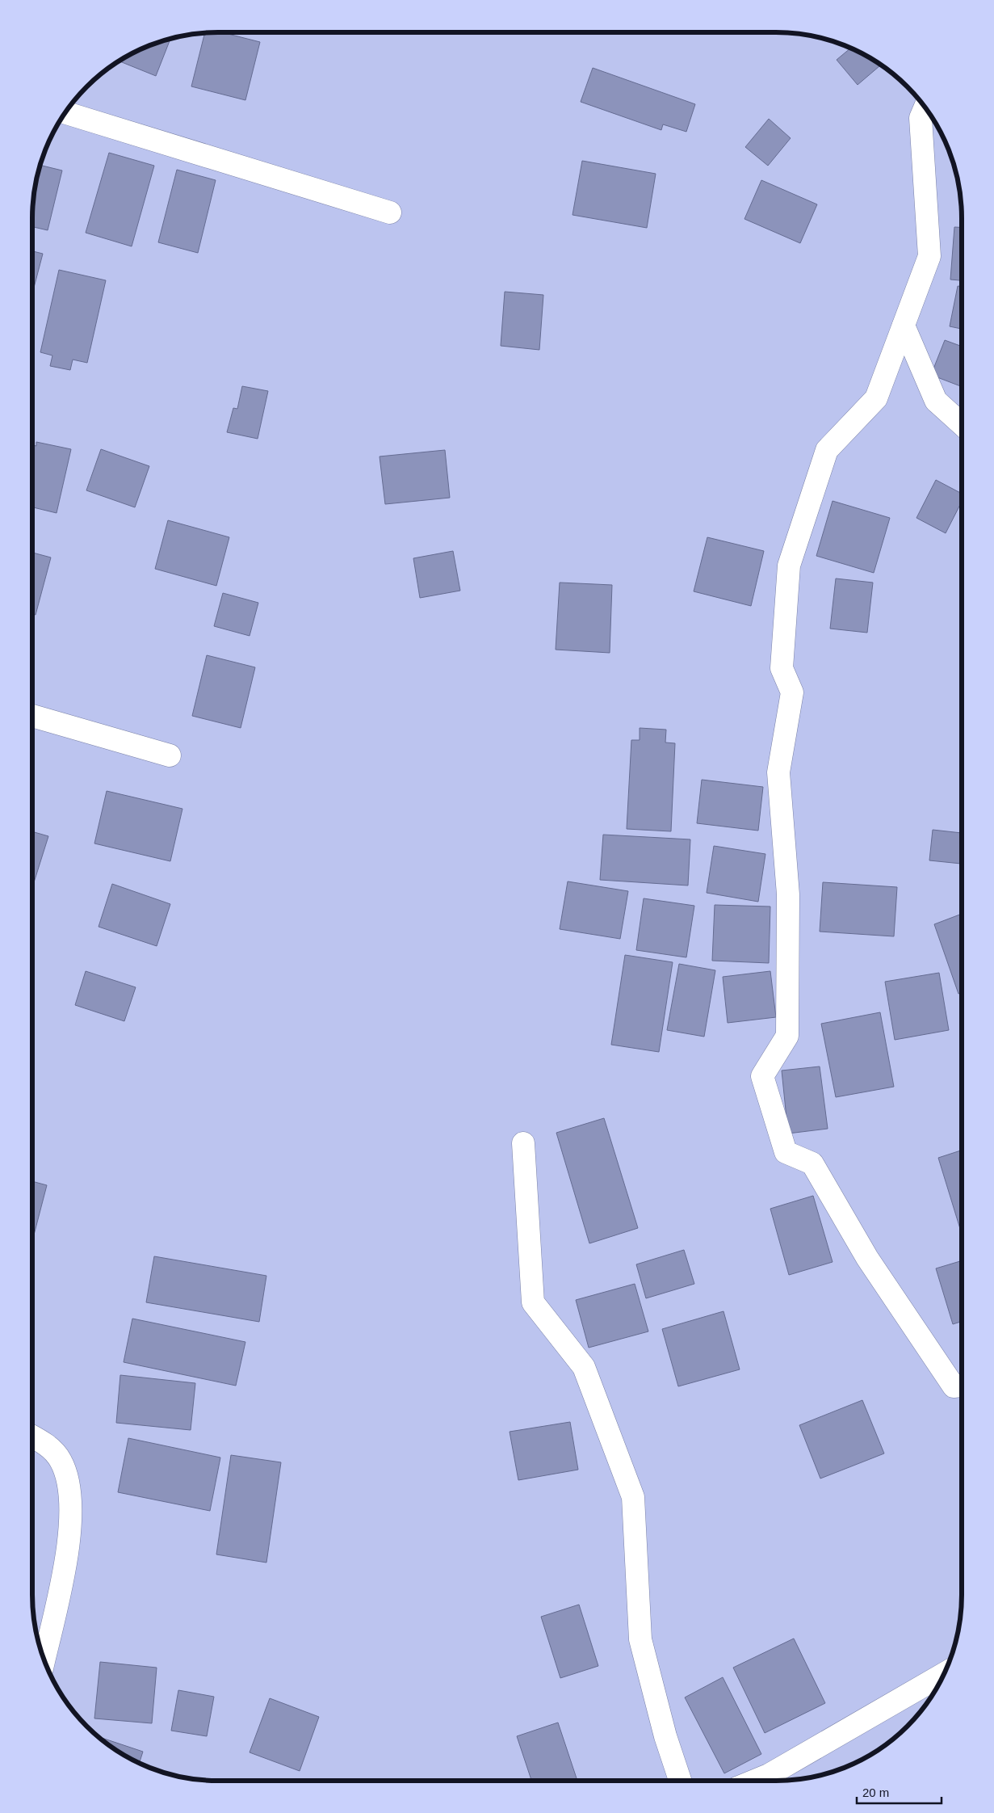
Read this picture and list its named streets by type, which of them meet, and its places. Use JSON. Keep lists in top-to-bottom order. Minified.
{"scale_bar":"20 m"}
